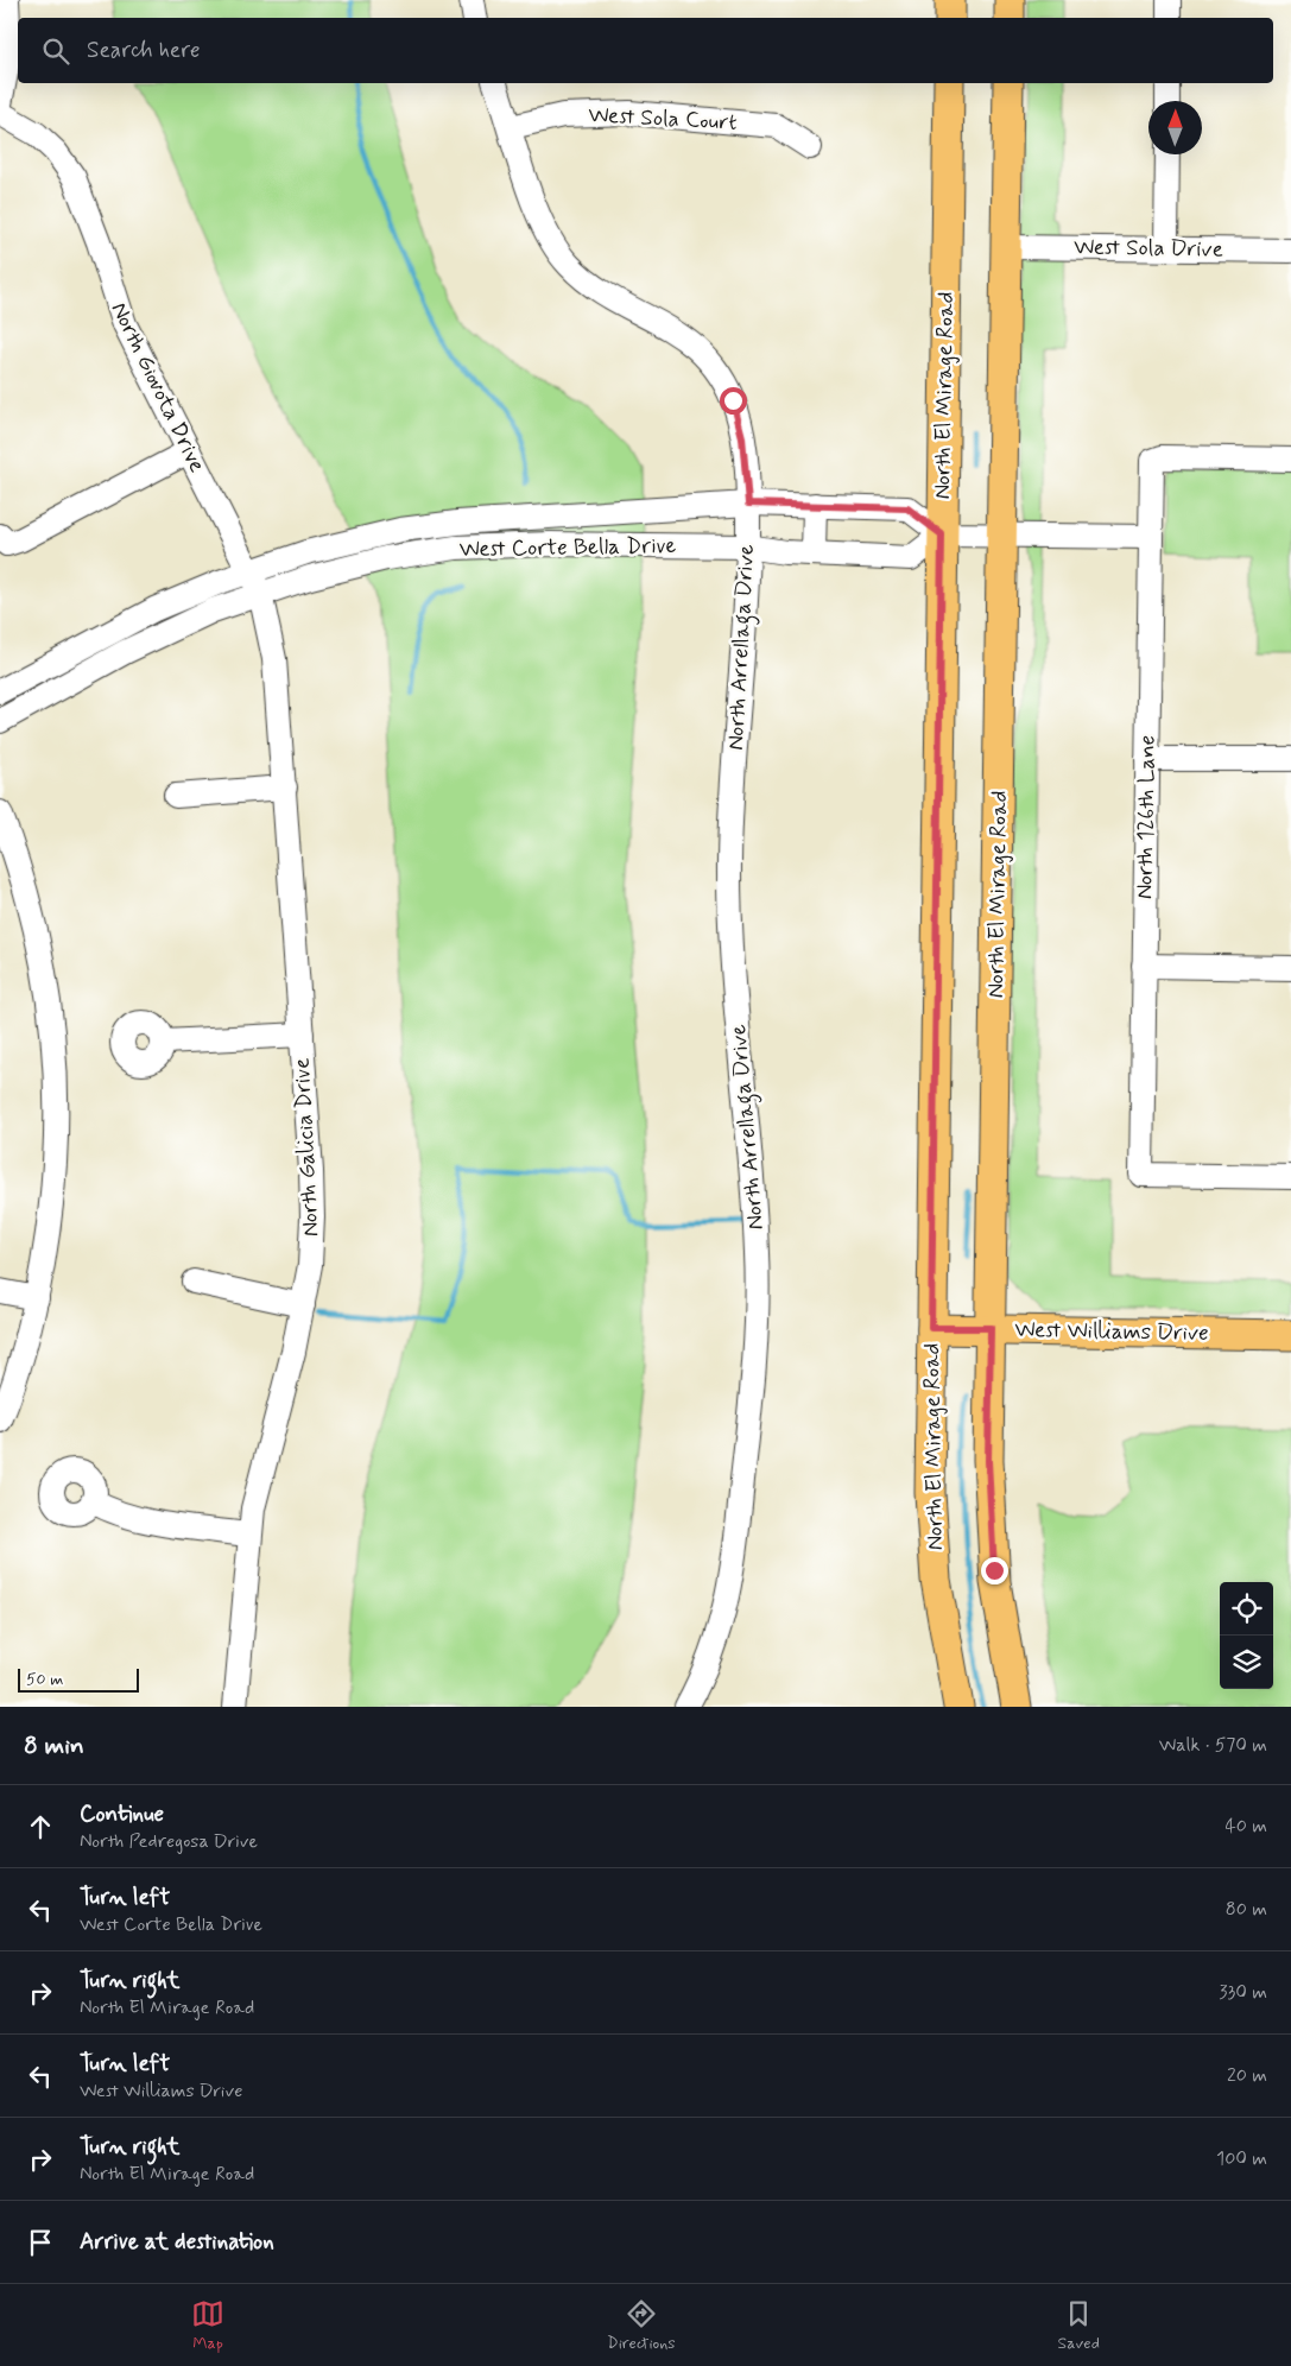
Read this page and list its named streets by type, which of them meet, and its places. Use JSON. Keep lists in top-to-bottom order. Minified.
{"streets":{"main road":["North El Mirage Road","West Williams Drive"],"street":["West Sola Court","West Sola Drive","North Giovota Drive","West Corte Bella Drive","North Arrellaga Drive","North 126th Lane","North Galicia Drive"]},"crossings":[["West Sola Court","North Arrellaga Drive"],["West Sola Drive","North El Mirage Road"],["North Giovota Drive","West Corte Bella Drive"],["North Giovota Drive","North Galicia Drive"],["North El Mirage Road","West Corte Bella Drive"],["North El Mirage Road","West Williams Drive"],["West Corte Bella Drive","North Arrellaga Drive"],["West Corte Bella Drive","North Galicia Drive"]],"scale_bar":"50 m","north":"top","page":{"search":"Search here","scale":"50 m","heading":["8 min","Walk · 570 m"],"list":[["Continue","North Pedregosa Drive","40 m"],["Turn left","West Corte Bella Drive","80 m"],["Turn right","North El Mirage Road","330 m"],["Turn left","West Williams Drive","20 m"],["Turn right","North El Mirage Road","100 m"],"Arrive at destination"],"nav":["Map","Directions","Saved"]}}
